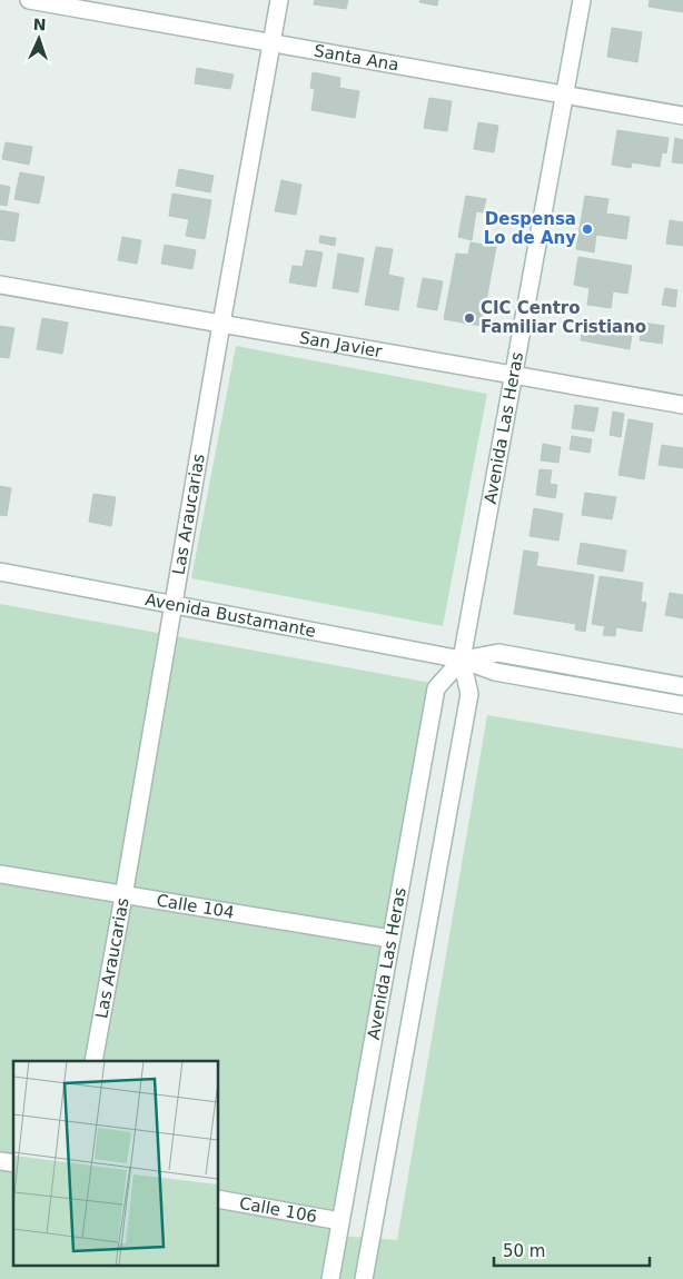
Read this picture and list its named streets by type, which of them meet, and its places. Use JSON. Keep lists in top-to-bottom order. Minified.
{"streets":{"street":["Santa Ana","San Javier","Avenida Las Heras","Las Araucarias","Avenida Bustamante","Calle 104","Calle 106"]},"crossings":[["Santa Ana","Avenida Las Heras"],["Santa Ana","Las Araucarias"],["San Javier","Avenida Las Heras"],["San Javier","Las Araucarias"],["Avenida Las Heras","Avenida Bustamante"],["Avenida Las Heras","Calle 104"],["Avenida Las Heras","Calle 106"],["Las Araucarias","Avenida Bustamante"],["Las Araucarias","Calle 104"]],"places":["Despensa Lo de Any","CIC Centro Familiar Cristiano"],"scale_bar":"50 m","north":"top"}
